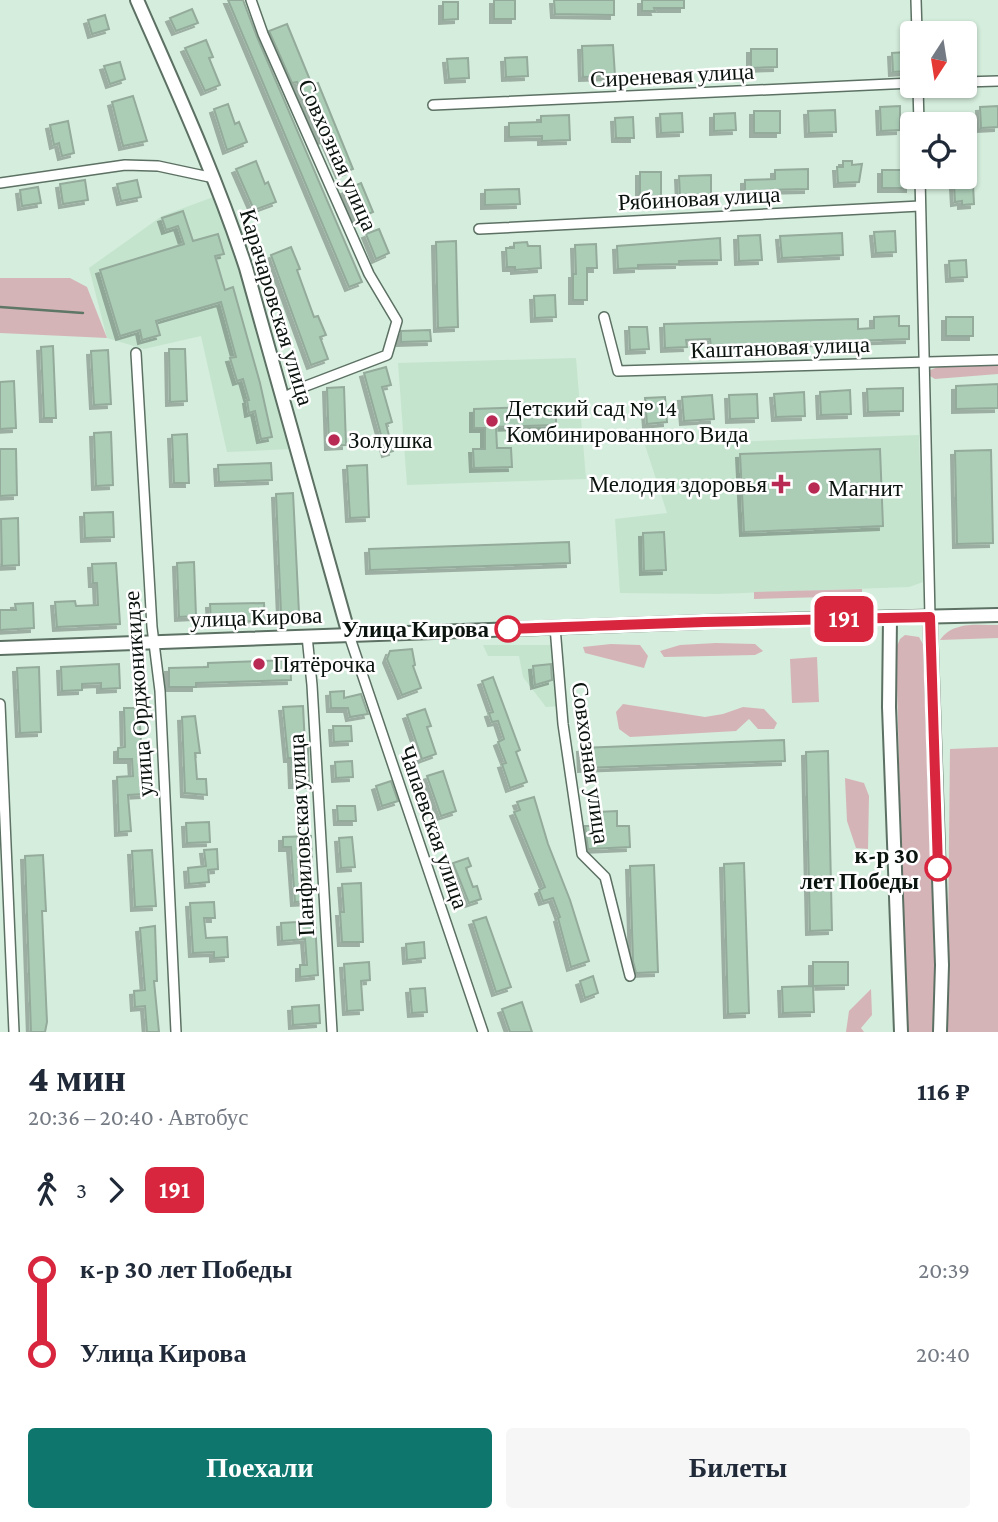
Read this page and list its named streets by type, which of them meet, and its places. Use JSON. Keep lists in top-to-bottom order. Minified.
{"streets":{"street":["Сиреневая улица","Совхозная улица","Рябиновая улица","Карачаровская улица","Каштановая улица","улица Кирова","улица Орджоникидзе","Чапаевская улица","Панфиловская улица"]},"crossings":[["Совхозная улица","Карачаровская улица"],["Совхозная улица","улица Кирова"],["Карачаровская улица","улица Кирова"],["Карачаровская улица","Чапаевская улица"],["улица Кирова","улица Орджоникидзе"],["улица Кирова","Чапаевская улица"],["улица Кирова","Панфиловская улица"]],"places":{"other":["Детский сад № 14 Комбинированного Вида","Золушка","Магнит","Улица Кирова","Пятёрочка","к-р 30 лет Победы"],"health":["Мелодия здоровья"]},"lines":["bus line 191"],"north":"bottom","page":{"on_map":"191","heading":["4 мин","20:36 – 20:40 · Автобус","116 ₽"],"legs":["3","191"],"list":[{"name":"к-р 30 лет Победы","value":"20:39"},{"name":"Улица Кирова","value":"20:40"}],"buttons":["Поехали","Билеты"]}}
